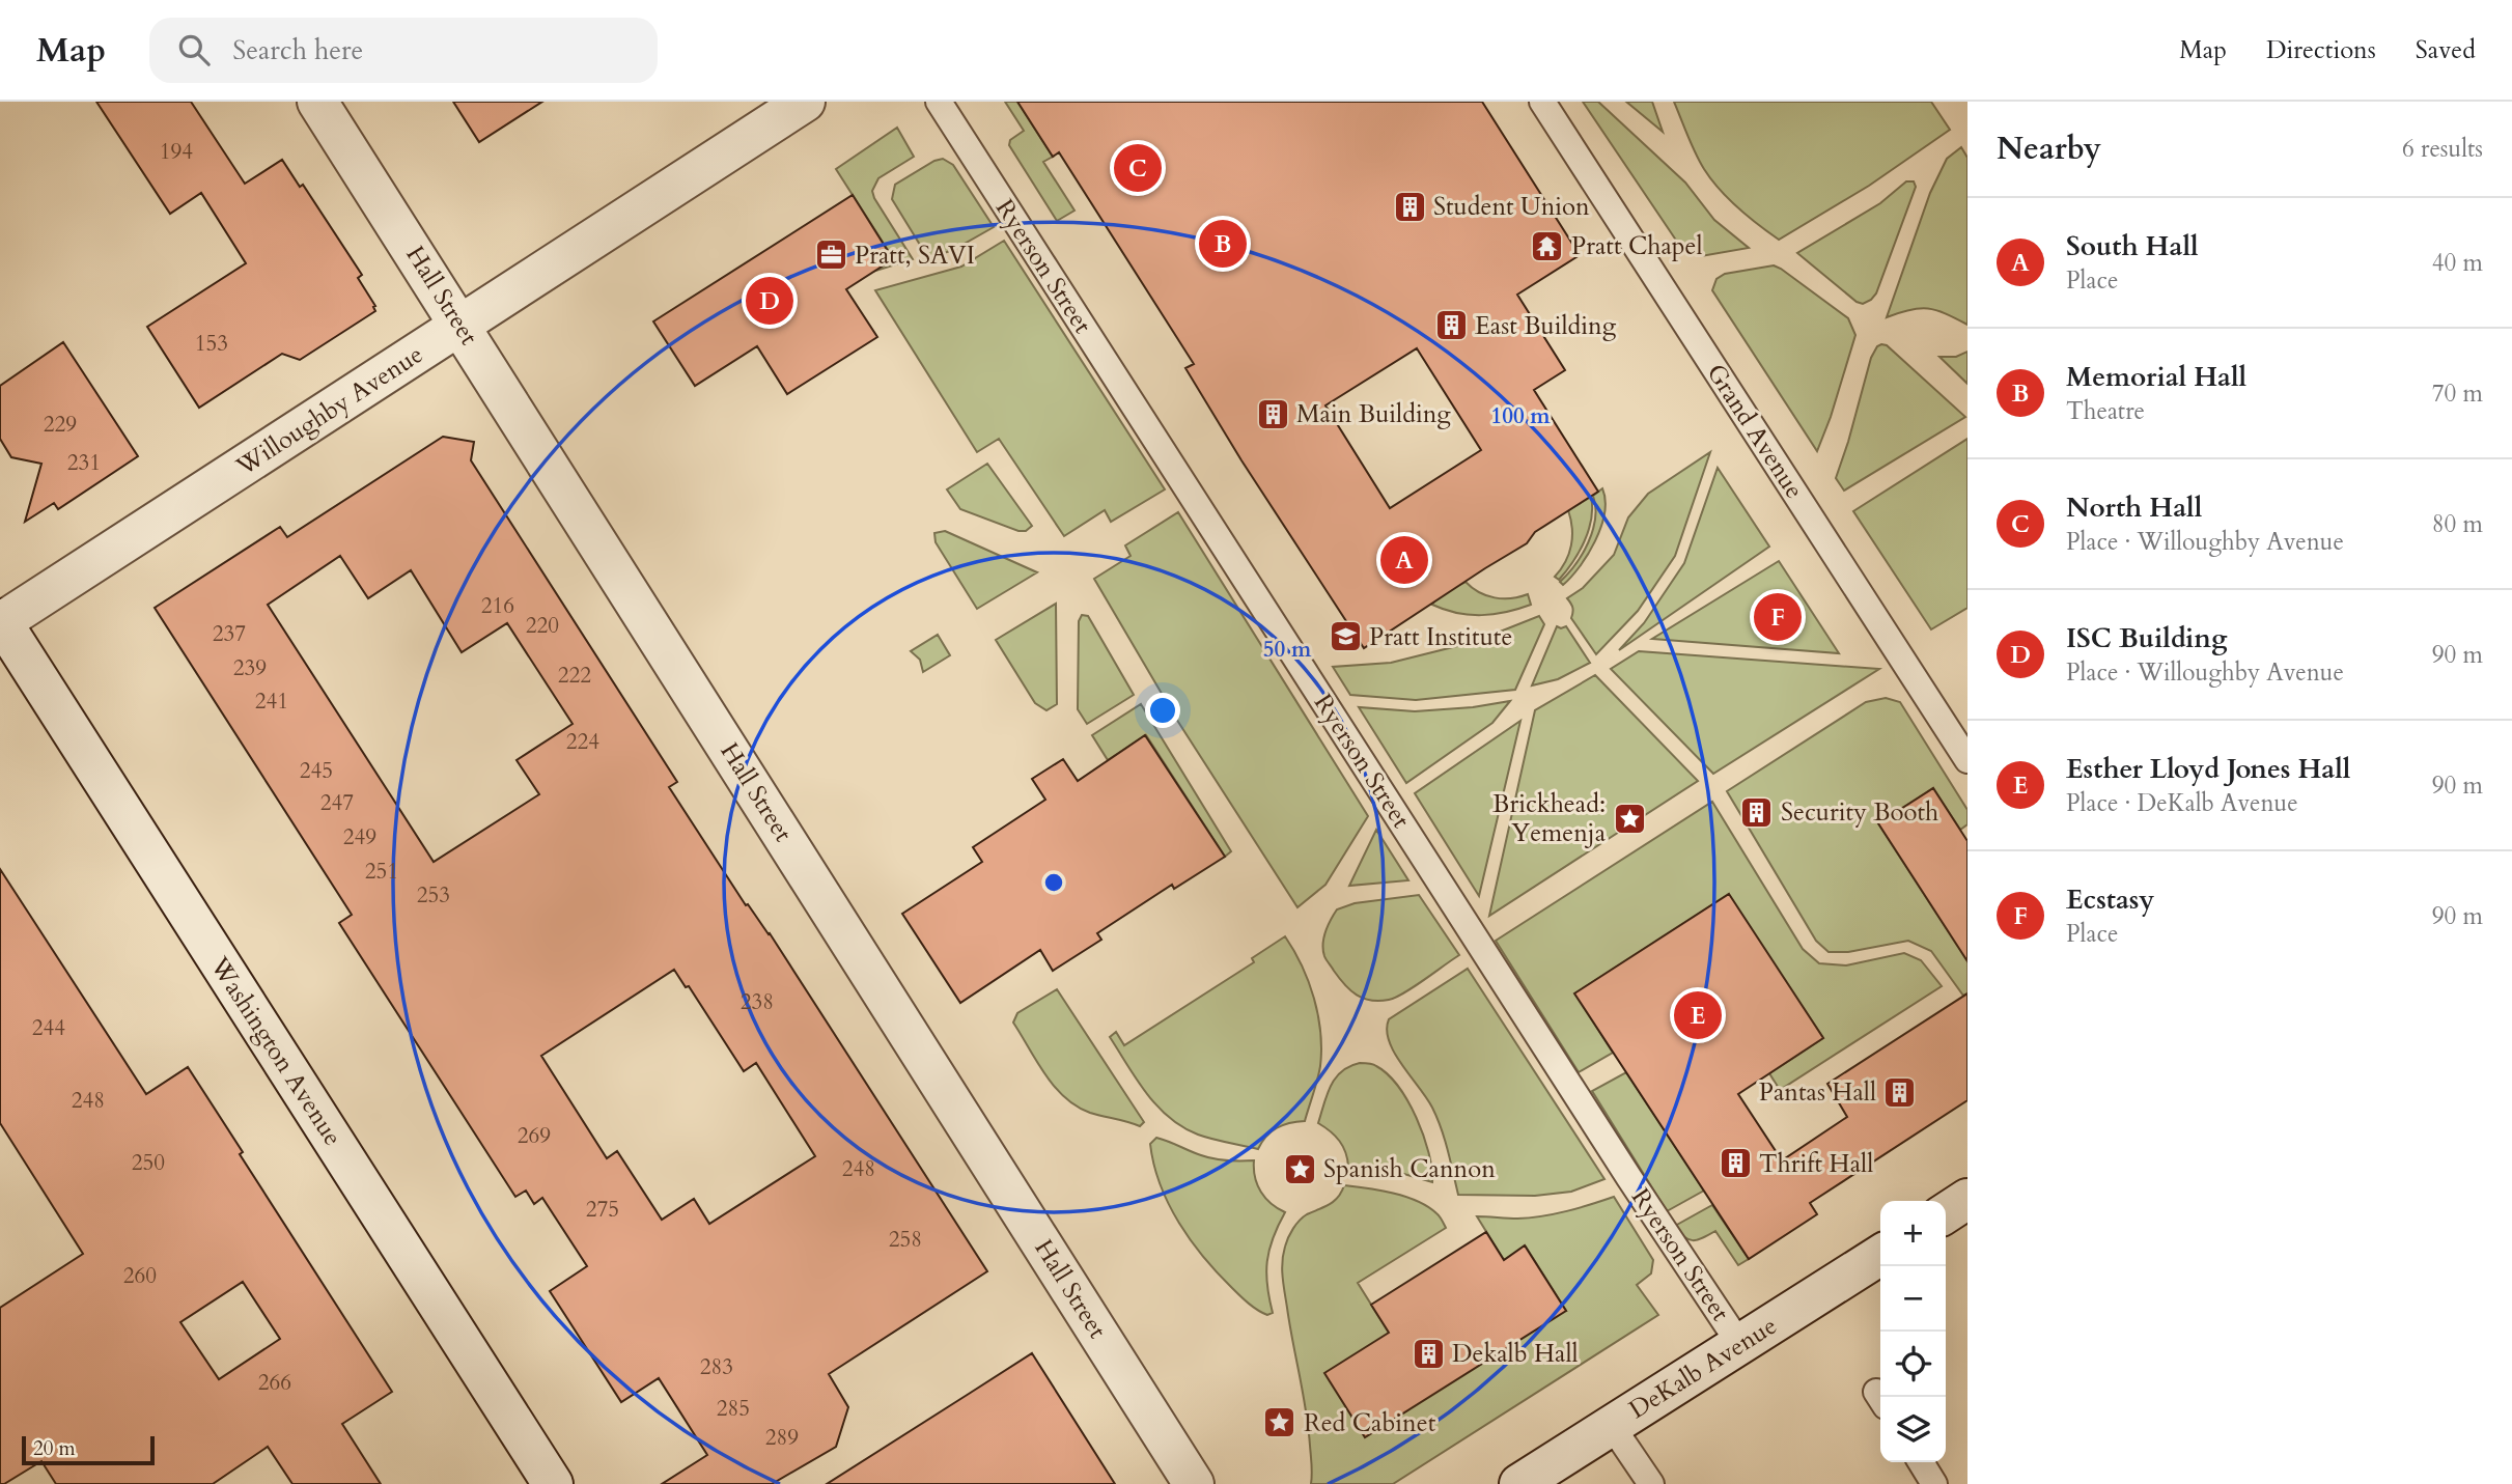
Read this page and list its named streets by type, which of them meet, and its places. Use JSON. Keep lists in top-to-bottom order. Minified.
{"streets":{"street":["Hall Street","Willoughby Avenue","Washington Avenue","DeKalb Avenue"],"lane":["Ryerson Street","Grand Avenue"]},"crossings":[["Ryerson Street","DeKalb Avenue"],["Hall Street","Willoughby Avenue"],["Willoughby Avenue","Washington Avenue"]],"places":{"building":["Student Union","East Building","Main Building","Security Booth","Pantas Hall","Thrift Hall","Dekalb Hall"],"temple":["Pratt Chapel"],"office":["Pratt, SAVI"],"school or university":["Pratt Institute"],"place":["Brickhead: Yemenja","Spanish Cannon","Red Cabinet"]},"house_numbers":["194","153","229","231","216","220","237","239","222","241","224","245","247","249","251","253","238","244","248","269","250","248","275","258","260","283","266","285","289"],"scale_bar":"20 m","page":{"header":"Map","search":"Search here","nav":["Map","Directions","Saved"],"heading":["Nearby","6 results"],"pins":["C","B","D","A","F","E"],"list":[{"mark":"A","name":"South Hall","note":"Place","value":"40 m"},{"mark":"B","name":"Memorial Hall","note":"Theatre","value":"70 m"},{"mark":"C","name":"North Hall","note":"Place · Willoughby Avenue","value":"80 m"},{"mark":"D","name":"ISC Building","note":"Place · Willoughby Avenue","value":"90 m"},{"mark":"E","name":"Esther Lloyd Jones Hall","note":"Place · DeKalb Avenue","value":"90 m"},{"mark":"F","name":"Ecstasy","note":"Place","value":"90 m"}],"map_buttons":["+","−"],"scale":"20 m"},"rings":["100 m","50 m"]}
